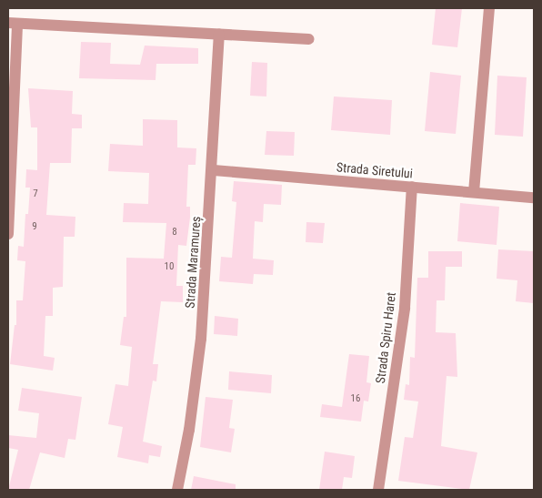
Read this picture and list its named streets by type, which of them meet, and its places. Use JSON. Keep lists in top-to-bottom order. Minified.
{"streets":{"street":["Strada Siretului","Strada Maramureș","Strada Spiru Haret"]},"crossings":[["Strada Siretului","Strada Maramureș"],["Strada Siretului","Strada Spiru Haret"]],"house_numbers":["7","9","8","10","16"]}
